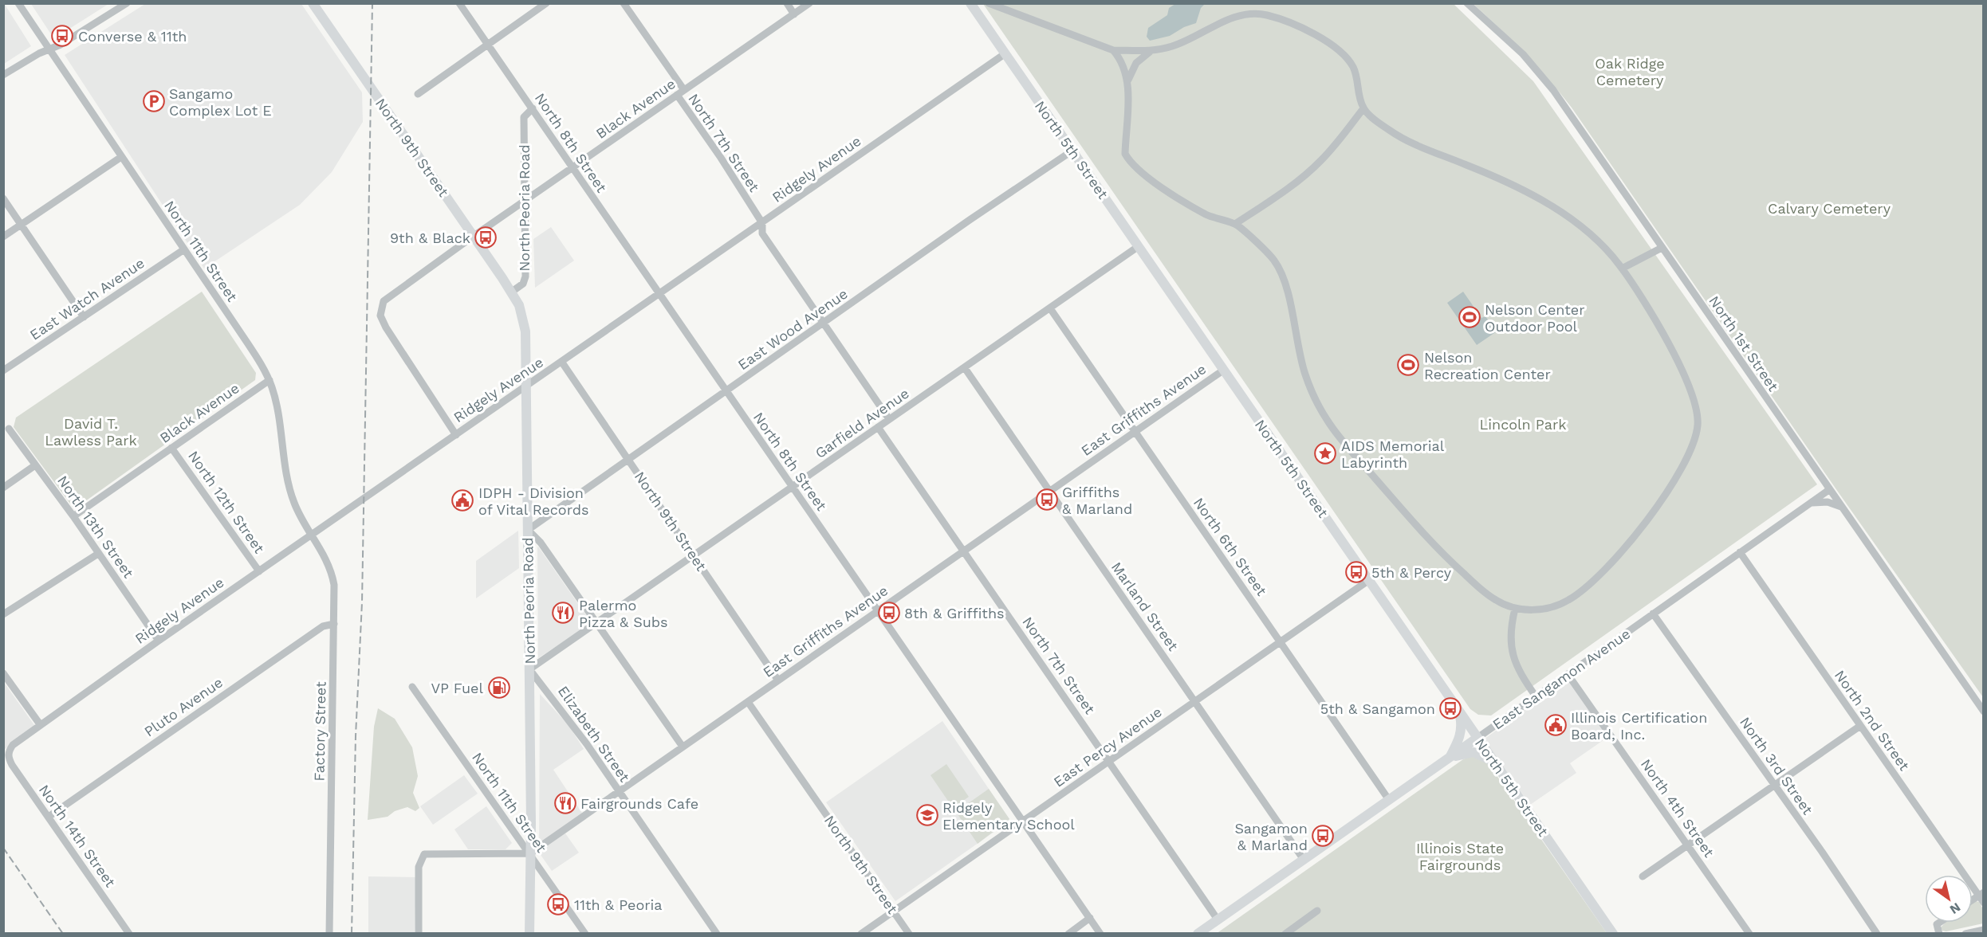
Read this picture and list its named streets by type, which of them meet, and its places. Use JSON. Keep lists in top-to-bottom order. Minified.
{"streets":{"main road":["North 9th Street","North 5th Street","North Peoria Road","East Sangamon Avenue"],"street":["Black Avenue","North 8th Street","North 7th Street","Ridgely Avenue","North 11th Street","East Watch Avenue","East Wood Avenue","North 1st Street","East Griffiths Avenue","Garfield Avenue","North 12th Street","North 13th Street","North 6th Street","Marland Street","Pluto Avenue","North 2nd Street","Factory Street","Elizabeth Street","East Percy Avenue","North 3rd Street","North 4th Street","North 14th Street"]},"crossings":[["Black Avenue","North 8th Street"],["Black Avenue","North 7th Street"],["Black Avenue","North 9th Street"],["Black Avenue","Ridgely Avenue"],["Black Avenue","North Peoria Road"],["Black Avenue","North 11th Street"],["Black Avenue","North 12th Street"],["Black Avenue","North 13th Street"],["North 8th Street","Ridgely Avenue"],["North 8th Street","North Peoria Road"],["North 8th Street","East Wood Avenue"],["North 8th Street","East Griffiths Avenue"],["North 8th Street","Garfield Avenue"],["North 8th Street","East Percy Avenue"],["North 7th Street","Ridgely Avenue"],["North 7th Street","East Wood Avenue"],["North 7th Street","East Griffiths Avenue"],["North 7th Street","Garfield Avenue"],["North 7th Street","East Sangamon Avenue"],["North 7th Street","East Percy Avenue"],["North 9th Street","Ridgely Avenue"],["North 9th Street","North Peoria Road"],["North 9th Street","East Wood Avenue"],["North 9th Street","East Griffiths Avenue"],["North 9th Street","Garfield Avenue"],["North 9th Street","East Percy Avenue"],["North 5th Street","Ridgely Avenue"],["North 5th Street","East Wood Avenue"],["North 5th Street","East Griffiths Avenue"],["North 5th Street","Garfield Avenue"],["North 5th Street","East Sangamon Avenue"],["North 5th Street","East Percy Avenue"],["Ridgely Avenue","North Peoria Road"],["Ridgely Avenue","North 11th Street"],["Ridgely Avenue","North 12th Street"],["Ridgely Avenue","North 13th Street"],["Ridgely Avenue","Factory Street"],["Ridgely Avenue","North 14th Street"],["North Peoria Road","North 11th Street"],["North Peoria Road","East Wood Avenue"],["North Peoria Road","East Griffiths Avenue"],["North Peoria Road","Garfield Avenue"],["North Peoria Road","Elizabeth Street"],["North 11th Street","East Watch Avenue"],["North 11th Street","East Griffiths Avenue"],["North 11th Street","Factory Street"],["North 1st Street","East Sangamon Avenue"],["East Griffiths Avenue","North 6th Street"],["East Griffiths Avenue","Marland Street"],["East Griffiths Avenue","Elizabeth Street"],["Garfield Avenue","North 6th Street"],["Garfield Avenue","Marland Street"],["Garfield Avenue","Elizabeth Street"],["North 6th Street","East Sangamon Avenue"],["North 6th Street","East Percy Avenue"],["Marland Street","East Sangamon Avenue"],["Marland Street","East Percy Avenue"],["East Sangamon Avenue","North 2nd Street"],["East Sangamon Avenue","North 3rd Street"],["East Sangamon Avenue","North 4th Street"],["Pluto Avenue","Factory Street"],["Pluto Avenue","North 14th Street"]],"parks":["Oak Ridge Cemetery","Calvary Cemetery","David T. Lawless Park","Lincoln Park","Illinois State Fairgrounds"],"places":{"bus stop":["Converse & 11th","9th & Black","Griffiths & Marland","5th & Percy","8th & Griffiths","5th & Sangamon","Sangamon & Marland","11th & Peoria"],"parking":["Sangamo Complex Lot E"],"sports":["Nelson Center Outdoor Pool","Nelson Recreation Center"],"place":["AIDS Memorial Labyrinth"],"public building":["IDPH - Division of Vital Records","Illinois Certification Board, Inc."],"restaurant":["Palermo Pizza & Subs","Fairgrounds Cafe"],"fuel station":["VP Fuel"],"school or university":["Ridgely Elementary School"]},"north":"bottom right"}
